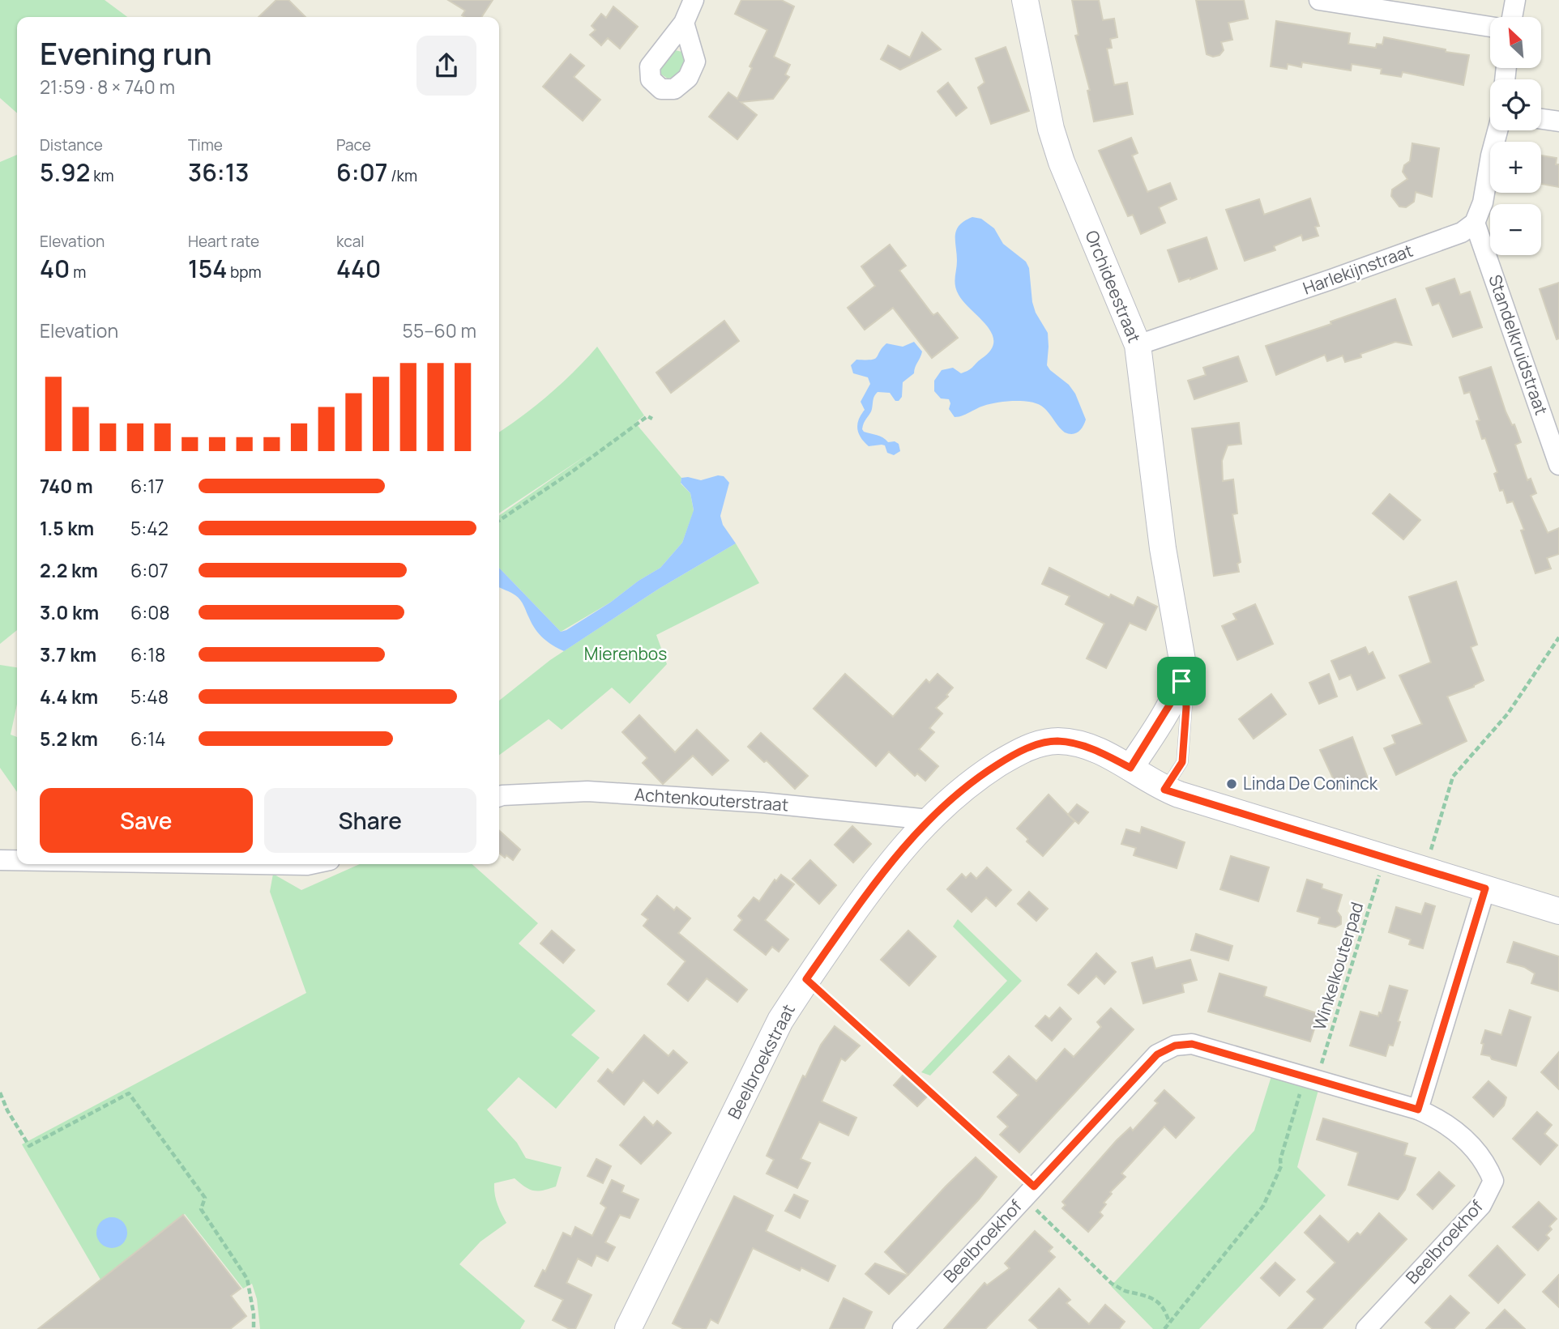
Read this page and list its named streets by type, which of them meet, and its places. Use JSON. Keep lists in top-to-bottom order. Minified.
{"streets":{"street":["Harlekijnstraat","Orchideestraat","Standelkruidstraat","Achtenkouterstraat","Beelbroekstraat","Beelbroekhof"],"path":["Winkelkouterpad"]},"crossings":[["Harlekijnstraat","Orchideestraat"],["Harlekijnstraat","Standelkruidstraat"],["Orchideestraat","Beelbroekstraat"],["Achtenkouterstraat","Beelbroekstraat"],["Winkelkouterpad","Beelbroekstraat"],["Winkelkouterpad","Beelbroekhof"]],"parks":["Mierenbos"],"places":["Linda De Coninck"],"north":"top left","page":{"map_buttons":["+","−"],"heading":["Evening run","21:59 · 8 × 740 m"],"stats":[["Distance","5.92 km"],["Time","36:13"],["Pace","6:07 /km"],["Elevation","40 m"],["Heart rate","154 bpm"],["kcal","440"]],"chart":["Elevation","55–60 m"],"list":[{"name":"740 m","note":"6:17"},{"name":"1.5 km","note":"5:42"},{"name":"2.2 km","note":"6:07"},{"name":"3.0 km","note":"6:08"},{"name":"3.7 km","note":"6:18"},{"name":"4.4 km","note":"5:48"},{"name":"5.2 km","note":"6:14"}],"buttons":["Save","Share"]}}
